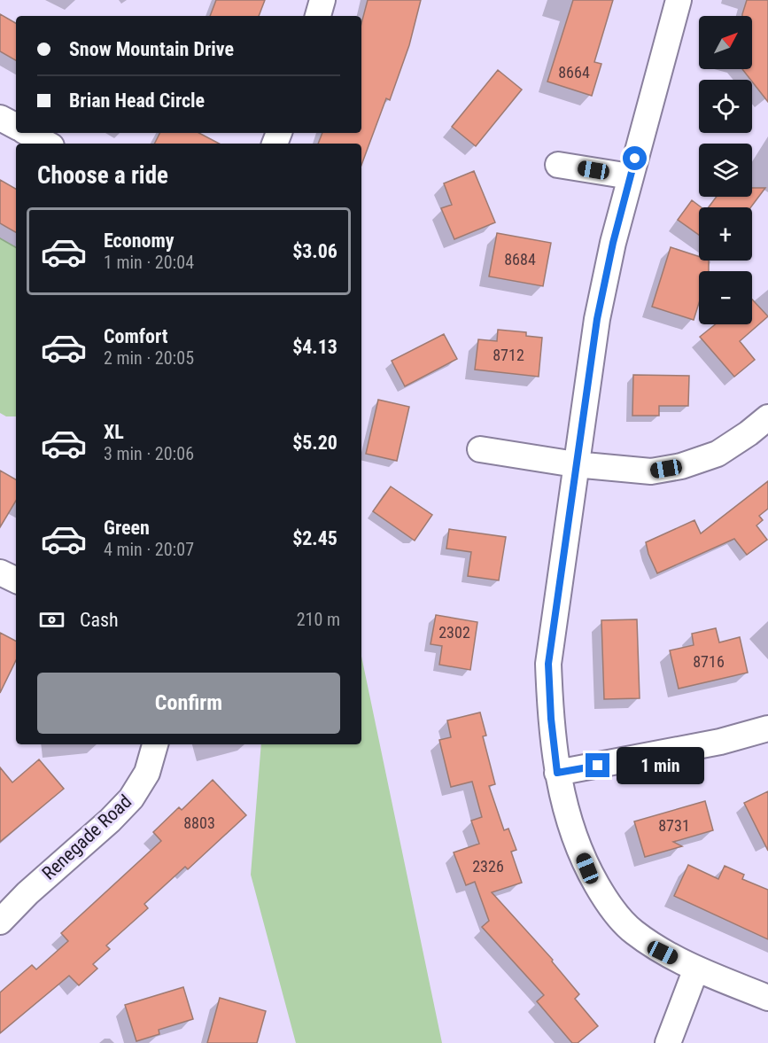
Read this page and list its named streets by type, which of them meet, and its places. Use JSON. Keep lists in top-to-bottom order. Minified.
{"streets":{"street":["Renegade Road"]},"house_numbers":["8664","8684","8712","2302","8716","8803","8731","2326"],"north":"top right","page":{"map_buttons":["+","−"],"banner":["Snow Mountain Drive","Brian Head Circle"],"heading":"Choose a ride","list":[{"name":"Economy","note":"1 min · 20:04","value":"$3.06"},{"name":"Comfort","note":"2 min · 20:05","value":"$4.13"},{"name":"XL","note":"3 min · 20:06","value":"$5.20"},{"name":"Green","note":"4 min · 20:07","value":"$2.45"}],"pay":["Cash","210 m"],"buttons":"Confirm","bubble":"1 min"}}
